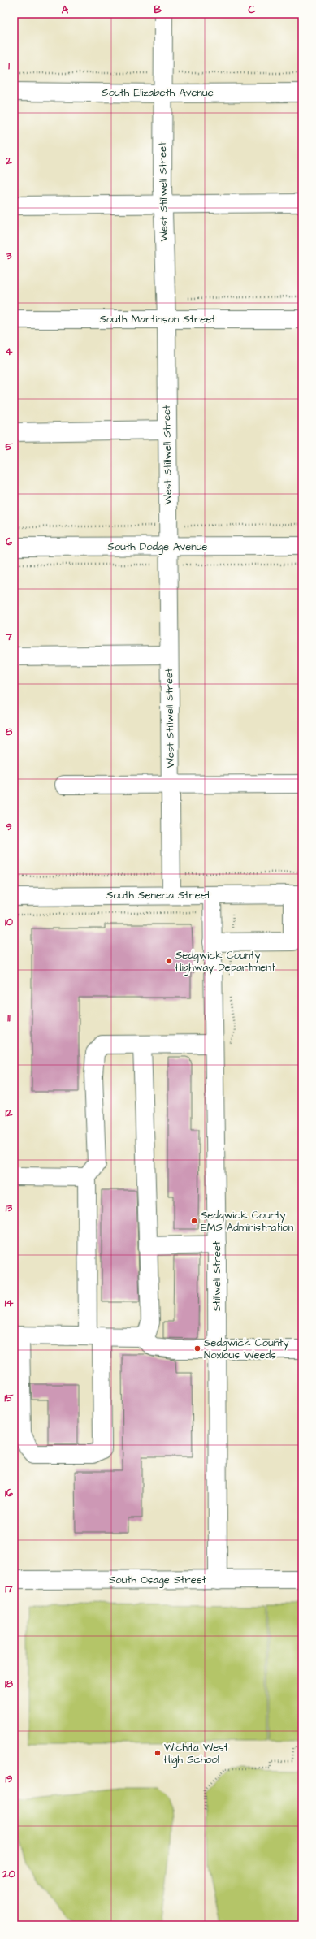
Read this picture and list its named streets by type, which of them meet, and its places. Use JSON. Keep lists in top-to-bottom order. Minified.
{"streets":{"street":["South Elizabeth Avenue","West Stillwell Street","South Martinson Street","South Dodge Avenue","South Seneca Street","Stillwell Street","South Osage Street"]},"crossings":[["South Elizabeth Avenue","West Stillwell Street"],["West Stillwell Street","South Martinson Street"],["West Stillwell Street","South Dodge Avenue"],["West Stillwell Street","South Seneca Street"],["South Seneca Street","Stillwell Street"],["Stillwell Street","South Osage Street"]],"places":["Sedgwick County Highway Department","Sedgwick County EMS Administration","Sedgwick County Noxious Weeds","Wichita West High School"],"grid":{"columns":["A","B","C"],"rows":["1","2","3","4","5","6","7","8","9","10","11","12","13","14","15","16","17","18","19","20"]}}
